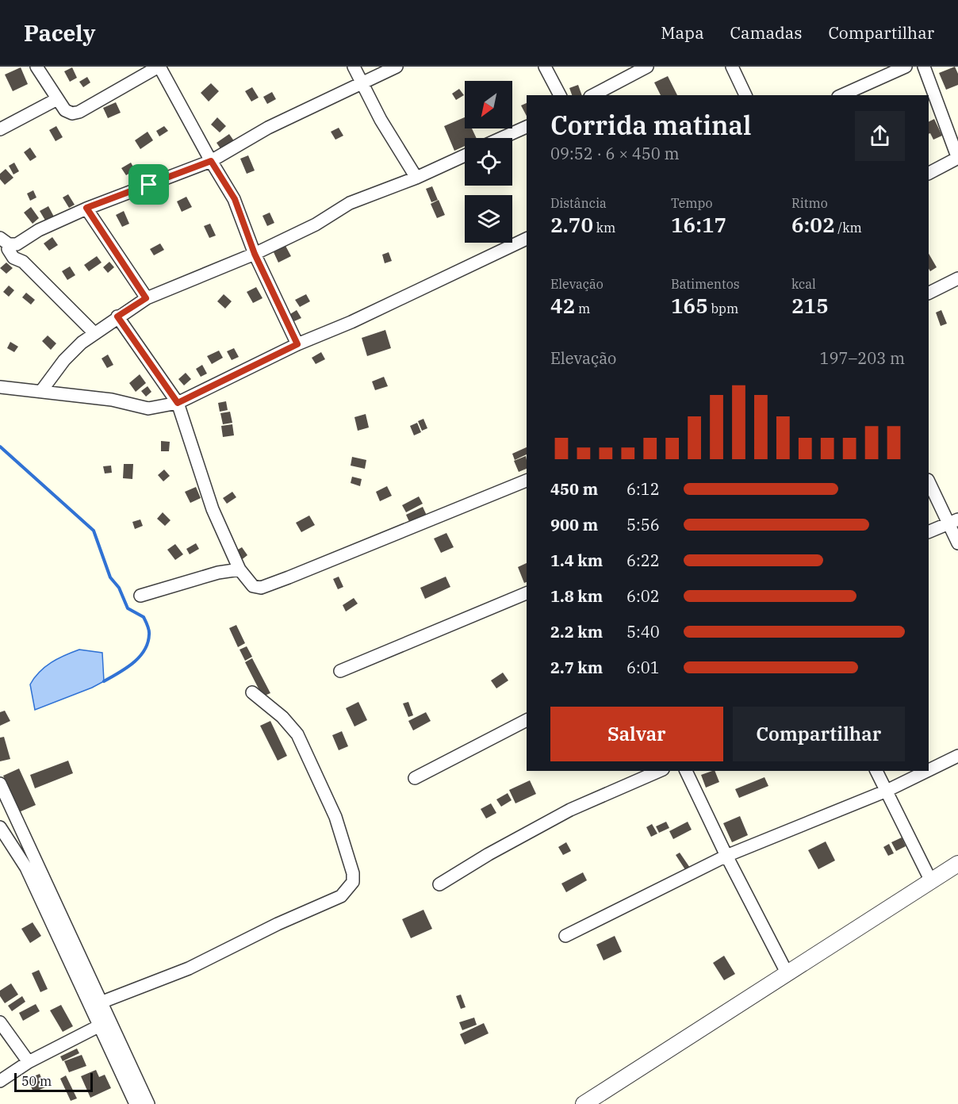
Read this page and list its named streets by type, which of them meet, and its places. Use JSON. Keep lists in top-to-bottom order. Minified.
{"scale_bar":"50 m","north":"bottom left","page":{"header":"Pacely","nav":["Mapa","Camadas","Compartilhar"],"heading":["Corrida matinal","09:52 · 6 × 450 m"],"stats":[["Distância","2.70 km"],["Tempo","16:17"],["Ritmo","6:02 /km"],["Elevação","42 m"],["Batimentos","165 bpm"],["kcal","215"]],"chart":["Elevação","197–203 m"],"list":[{"name":"450 m","note":"6:12"},{"name":"900 m","note":"5:56"},{"name":"1.4 km","note":"6:22"},{"name":"1.8 km","note":"6:02"},{"name":"2.2 km","note":"5:40"},{"name":"2.7 km","note":"6:01"}],"buttons":["Salvar","Compartilhar"],"scale":"50 m"}}
